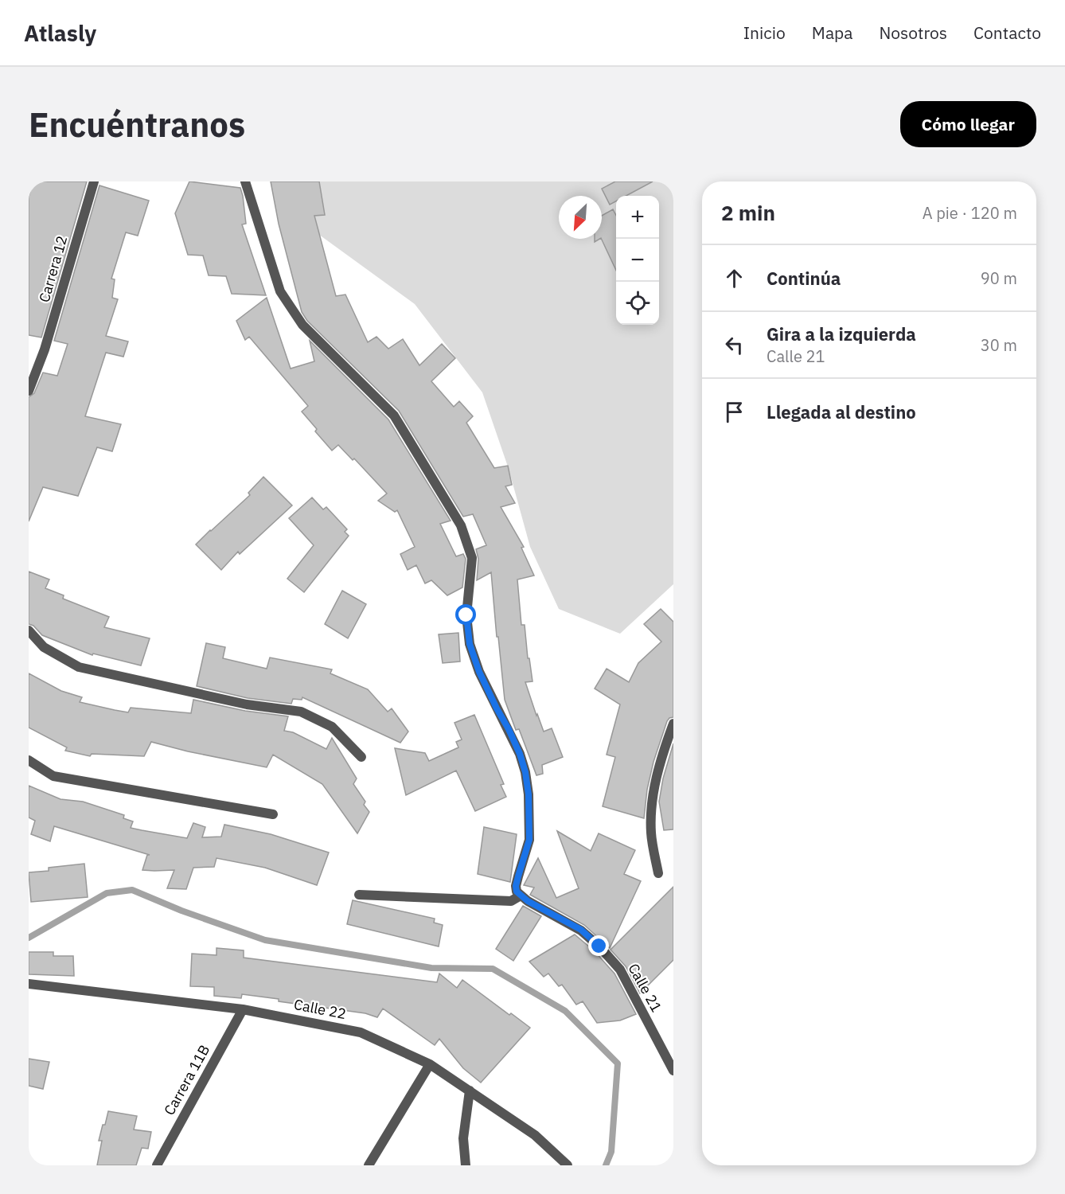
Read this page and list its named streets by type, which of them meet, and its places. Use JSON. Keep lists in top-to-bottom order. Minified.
{"streets":{"street":["Carrera 12","Calle 21","Calle 22","Carrera 11B"]},"crossings":[["Calle 22","Carrera 11B"]],"north":"bottom left","page":{"header":"Atlasly","nav":["Inicio","Mapa","Nosotros","Contacto"],"buttons":"Cómo llegar","title":"Encuéntranos","heading":["2 min","A pie · 120 m"],"map_buttons":["+","−"],"list":[["Continúa","90 m"],["Gira a la izquierda","Calle 21","30 m"],"Llegada al destino"]}}
